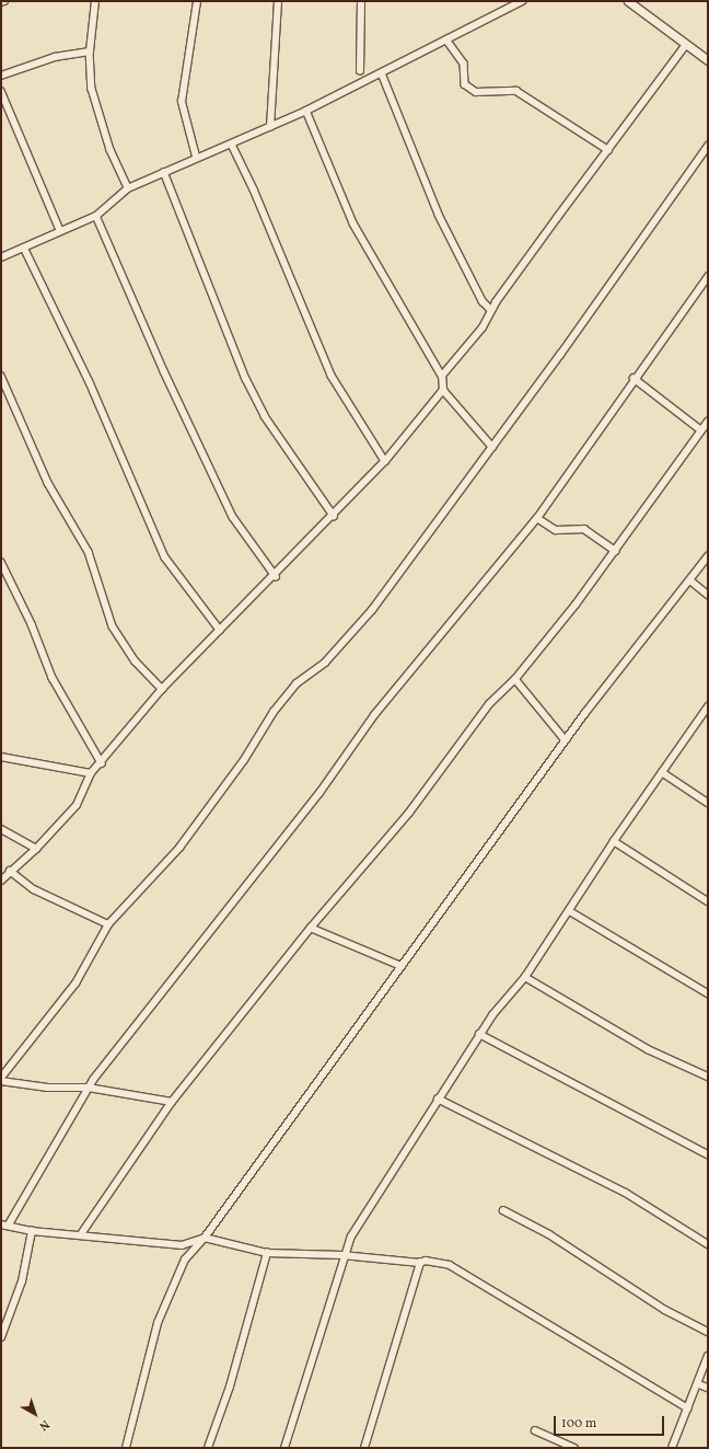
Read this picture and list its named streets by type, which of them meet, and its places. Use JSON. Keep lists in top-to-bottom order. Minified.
{"scale_bar":"100 m","north":"bottom right"}
